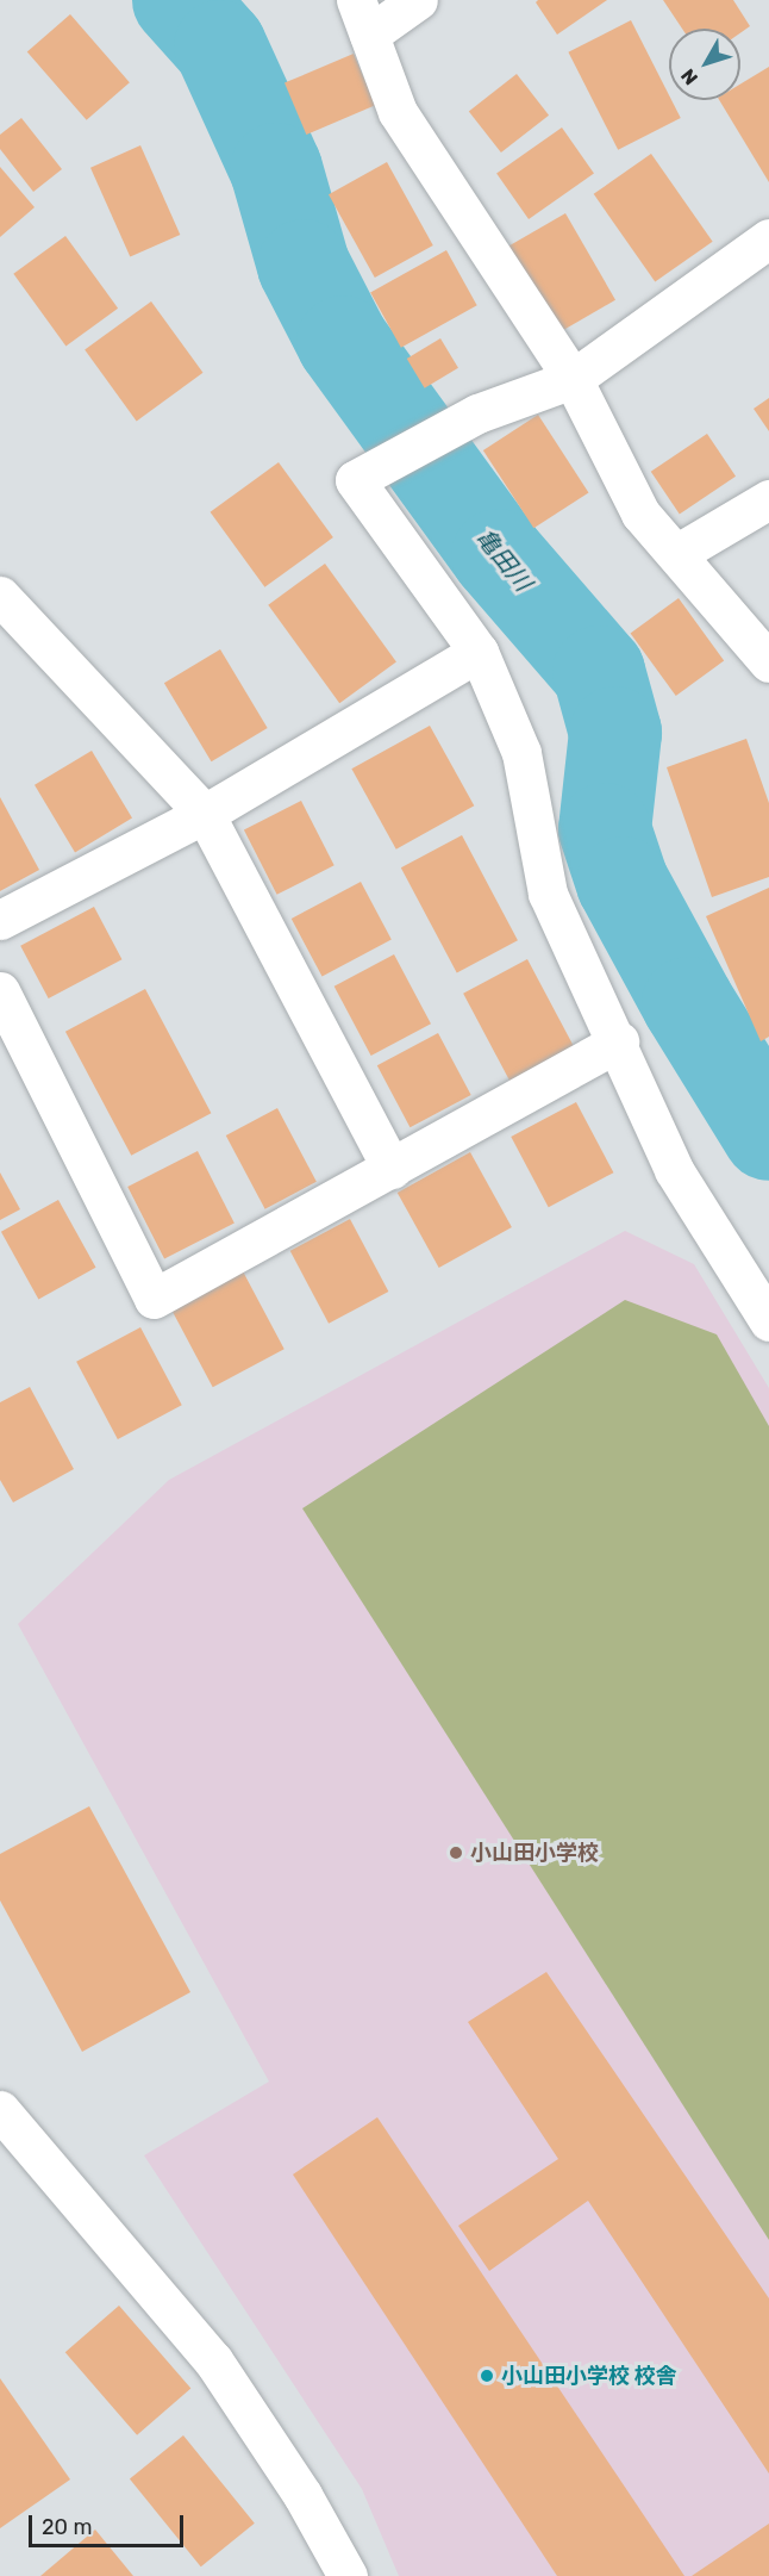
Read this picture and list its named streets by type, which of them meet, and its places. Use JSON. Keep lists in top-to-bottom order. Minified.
{"water":["亀田川"],"places":["小山田小学校","小山田小学校 校舎"],"scale_bar":"20 m","north":"bottom left"}
